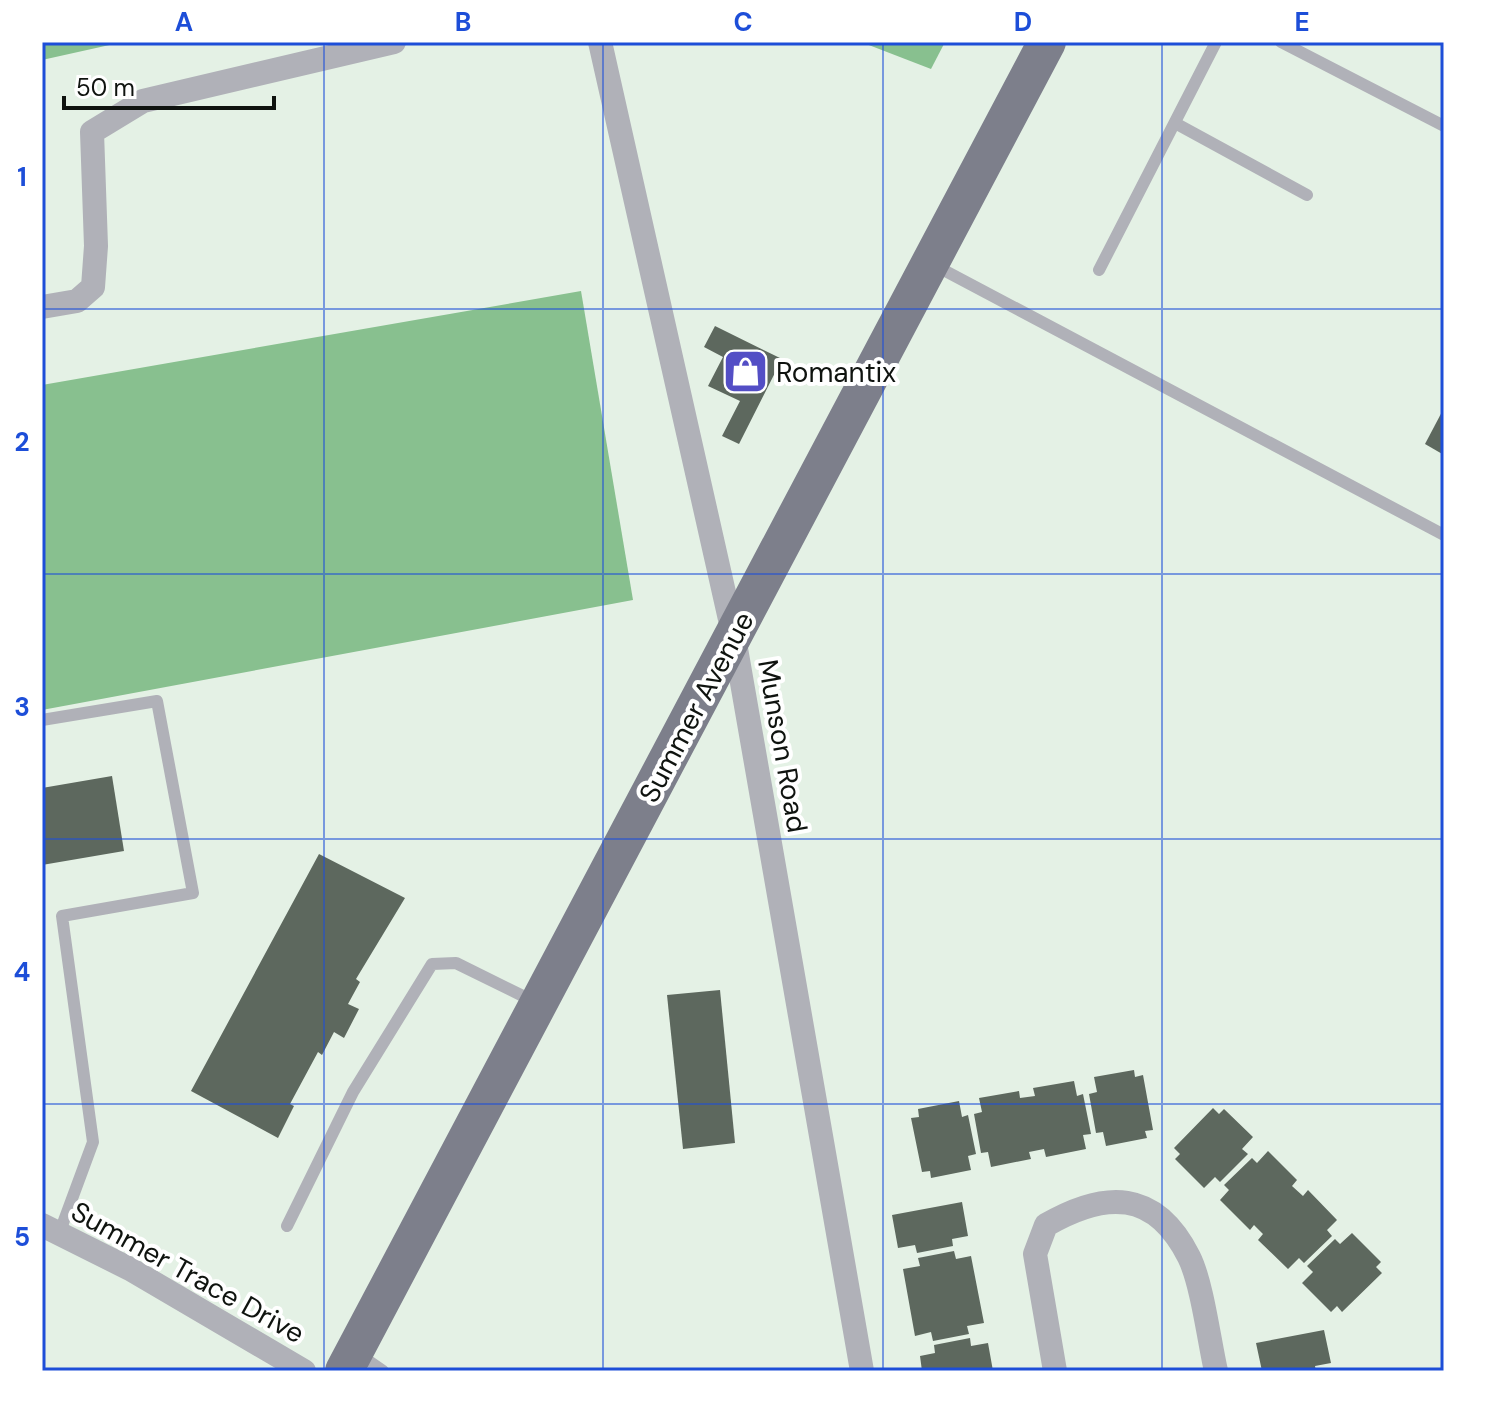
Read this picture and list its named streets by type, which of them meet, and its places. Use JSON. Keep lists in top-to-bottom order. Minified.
{"streets":{"main road":["Summer Avenue"],"street":["Munson Road","Summer Trace Drive"]},"crossings":[["Summer Avenue","Munson Road"]],"places":{"shop":["Romantix"]},"scale_bar":"50 m","grid":{"columns":["A","B","C","D","E"],"rows":["1","2","3","4","5"]}}
